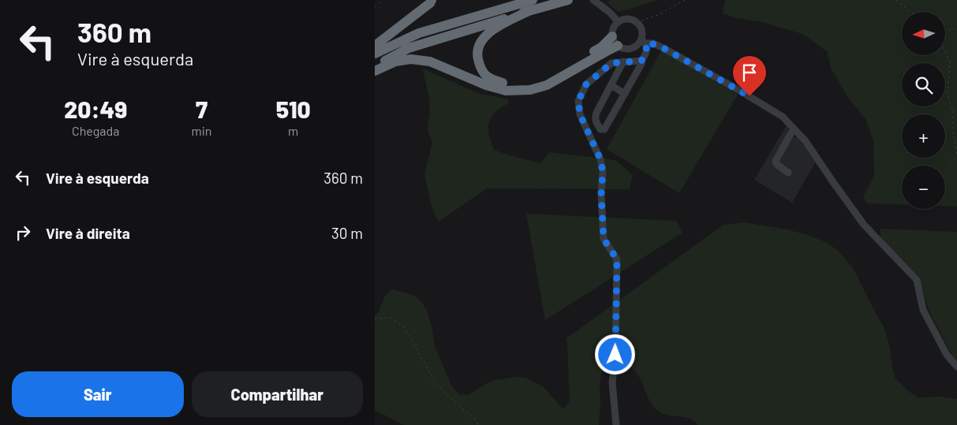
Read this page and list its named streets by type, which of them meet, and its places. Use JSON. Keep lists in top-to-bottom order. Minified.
{"north":"left","page":{"turn":["360 m","Vire à esquerda"],"map_buttons":["+","−"],"eta":["20:49","Chegada","7","min","510","m"],"list":[{"name":"Vire à esquerda","value":"360 m"},{"name":"Vire à direita","value":"30 m"}],"buttons":["Sair","Compartilhar"]}}
